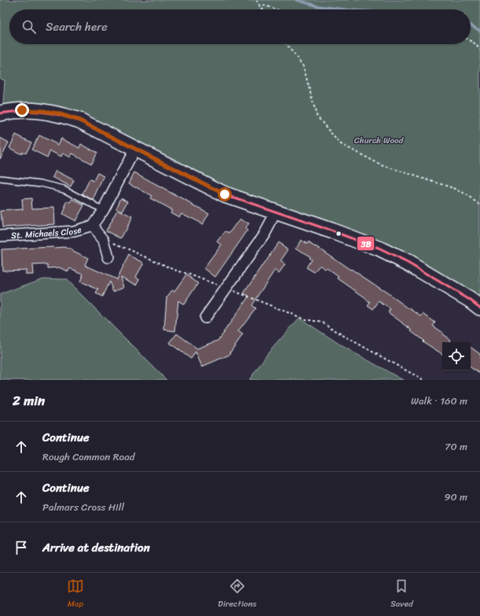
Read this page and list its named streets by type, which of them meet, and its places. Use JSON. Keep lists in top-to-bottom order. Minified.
{"streets":{"street":["St. Michaels Close"]},"parks":["Church Wood"],"lines":["transit line 3B"],"page":{"search":"Search here","heading":["2 min","Walk · 160 m"],"list":[["Continue","Rough Common Road","70 m"],["Continue","Palmars Cross Hill","90 m"],"Arrive at destination"],"nav":["Map","Directions","Saved"]}}
